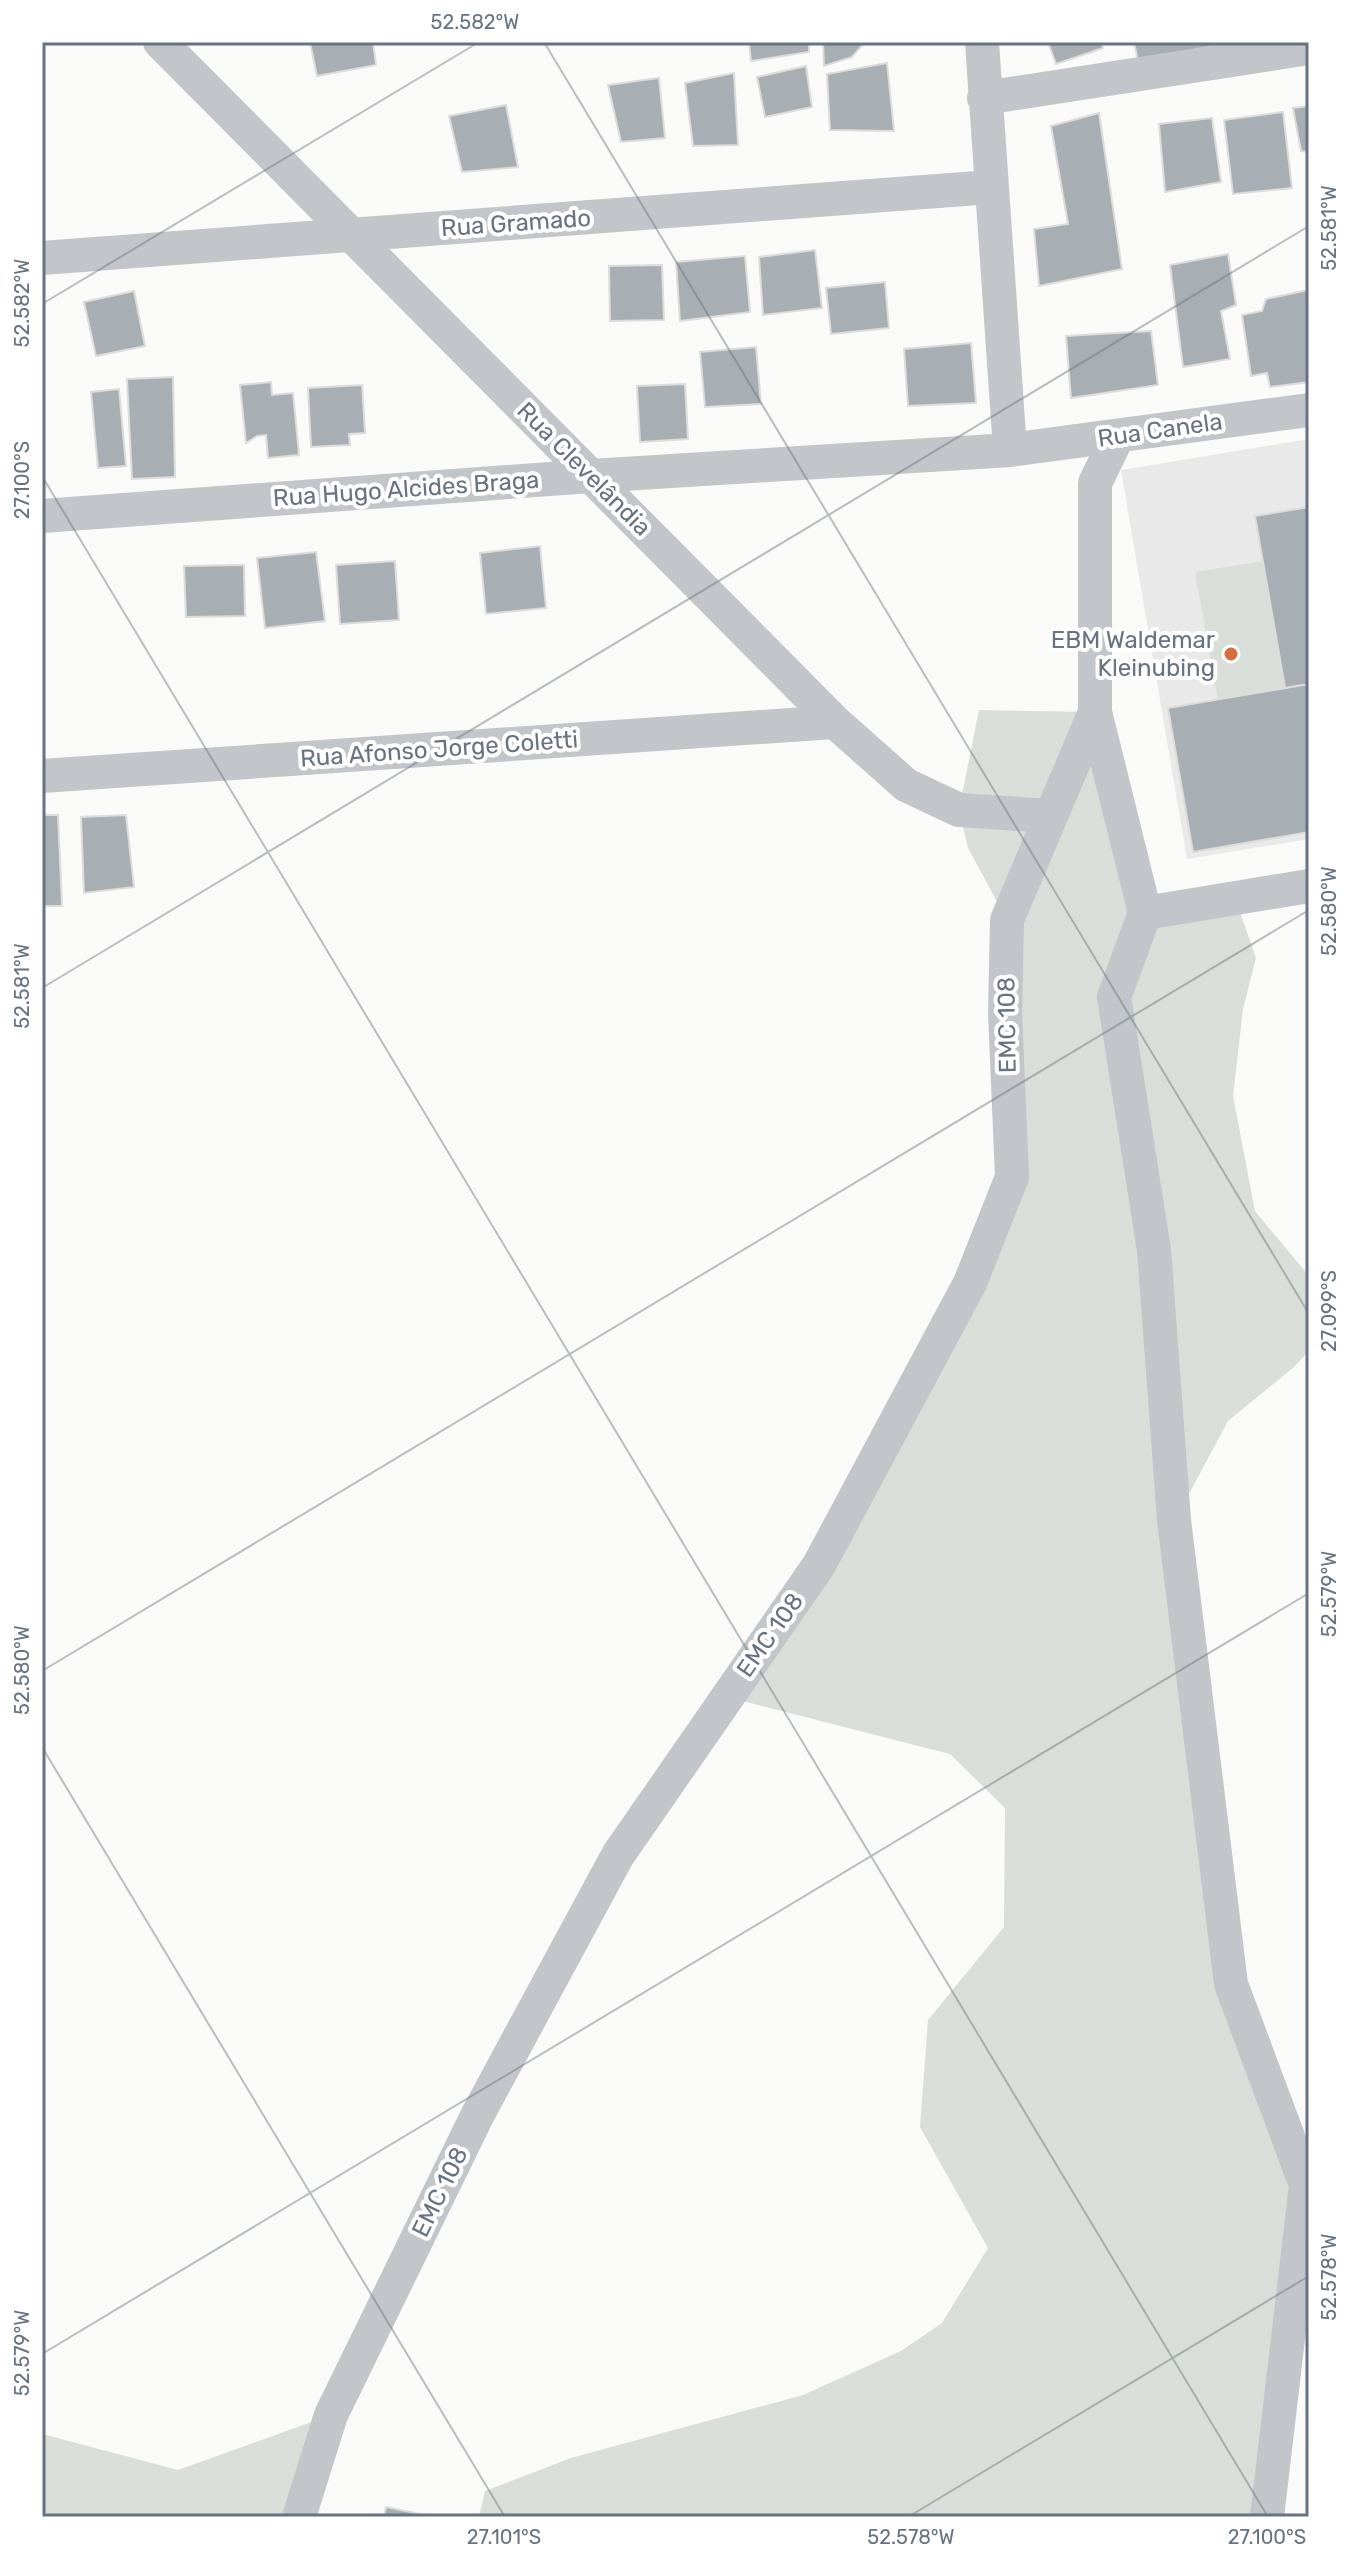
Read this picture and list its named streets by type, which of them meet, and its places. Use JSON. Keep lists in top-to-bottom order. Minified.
{"streets":{"street":["Rua Gramado","Rua Canela","Rua Clevelândia","Rua Hugo Alcides Braga","Rua Afonso Jorge Coletti","EMC 108"]},"crossings":[["Rua Gramado","Rua Clevelândia"],["Rua Canela","Rua Hugo Alcides Braga"],["Rua Clevelândia","Rua Hugo Alcides Braga"],["Rua Clevelândia","Rua Afonso Jorge Coletti"],["Rua Clevelândia","EMC 108"]],"places":["EBM Waldemar Kleinubing"],"coordinates":["52.582°W","52.581°W","27.100°S","52.580°W","27.099°S","52.579°W","52.578°W","27.101°S"]}
